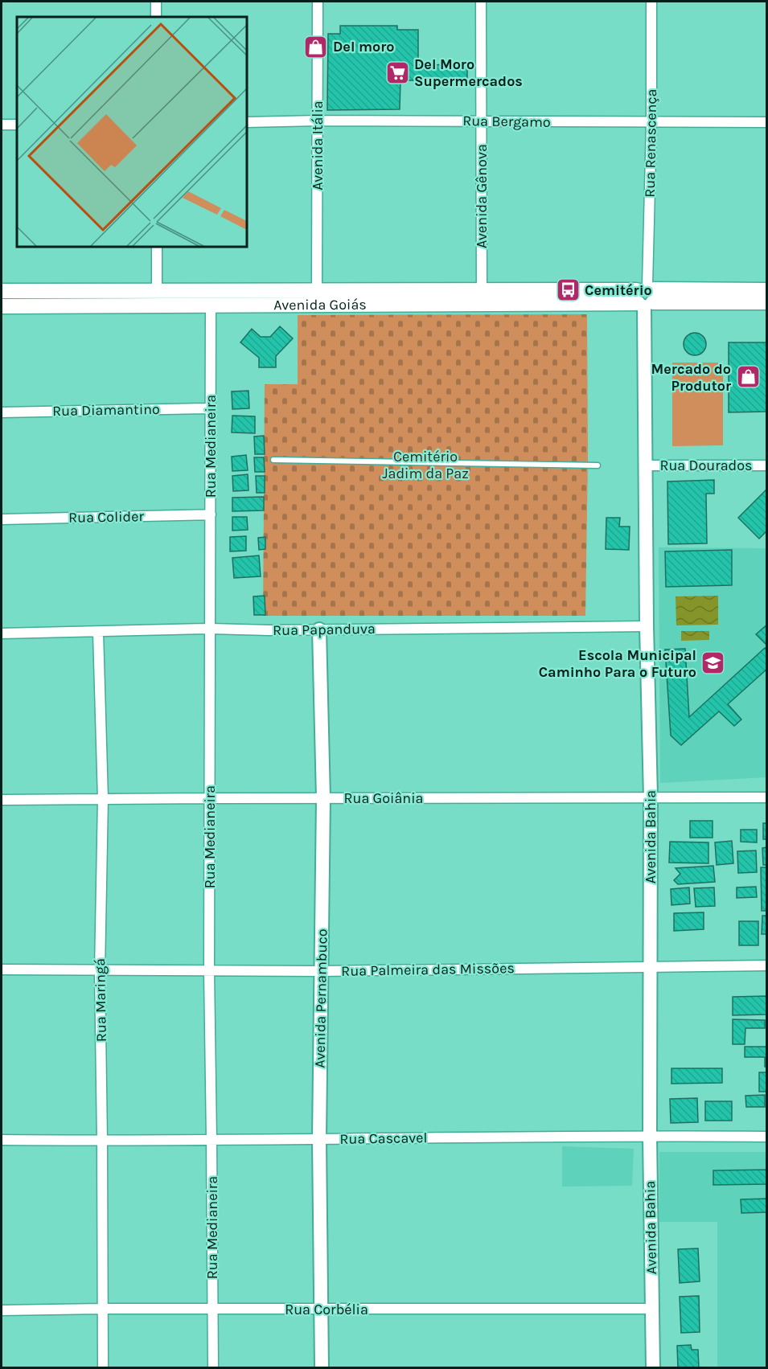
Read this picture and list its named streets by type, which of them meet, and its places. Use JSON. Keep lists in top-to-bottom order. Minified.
{"streets":{"main road":["Avenida Goiás"],"street":["Rua Bergamo","Rua Renascença","Avenida Itália","Avenida Gênova","Rua Diamantino","Rua Medianeira","Rua Dourados","Rua Colider","Rua Papanduva","Rua Goiânia","Avenida Bahia","Rua Palmeira das Missões","Avenida Pernambuco","Rua Maringá","Rua Cascavel","Rua Corbélia"]},"crossings":[["Rua Bergamo","Rua Renascença"],["Rua Bergamo","Avenida Itália"],["Rua Bergamo","Avenida Gênova"],["Rua Renascença","Avenida Goiás"],["Rua Renascença","Avenida Bahia"],["Avenida Itália","Avenida Goiás"],["Avenida Gênova","Avenida Goiás"],["Avenida Goiás","Rua Medianeira"],["Avenida Goiás","Avenida Bahia"],["Rua Diamantino","Rua Medianeira"],["Rua Medianeira","Rua Colider"],["Rua Medianeira","Rua Papanduva"],["Rua Medianeira","Rua Goiânia"],["Rua Medianeira","Rua Palmeira das Missões"],["Rua Medianeira","Rua Cascavel"],["Rua Medianeira","Rua Corbélia"],["Rua Dourados","Avenida Bahia"],["Rua Papanduva","Avenida Bahia"],["Rua Papanduva","Avenida Pernambuco"],["Rua Papanduva","Rua Maringá"],["Rua Goiânia","Avenida Bahia"],["Rua Goiânia","Avenida Pernambuco"],["Rua Goiânia","Rua Maringá"],["Avenida Bahia","Rua Palmeira das Missões"],["Avenida Bahia","Rua Cascavel"],["Avenida Bahia","Rua Corbélia"],["Rua Palmeira das Missões","Avenida Pernambuco"],["Rua Palmeira das Missões","Rua Maringá"],["Avenida Pernambuco","Rua Cascavel"],["Avenida Pernambuco","Rua Corbélia"],["Rua Maringá","Rua Cascavel"],["Rua Maringá","Rua Corbélia"]],"parks":["Cemitério Jadim da Paz"],"places":{"shop":["Del moro","Mercado do Produtor"],"supermarket":["Del Moro Supermercados"],"bus stop":["Cemitério"],"school or university":["Escola Municipal Caminho Para o Futuro"]}}
